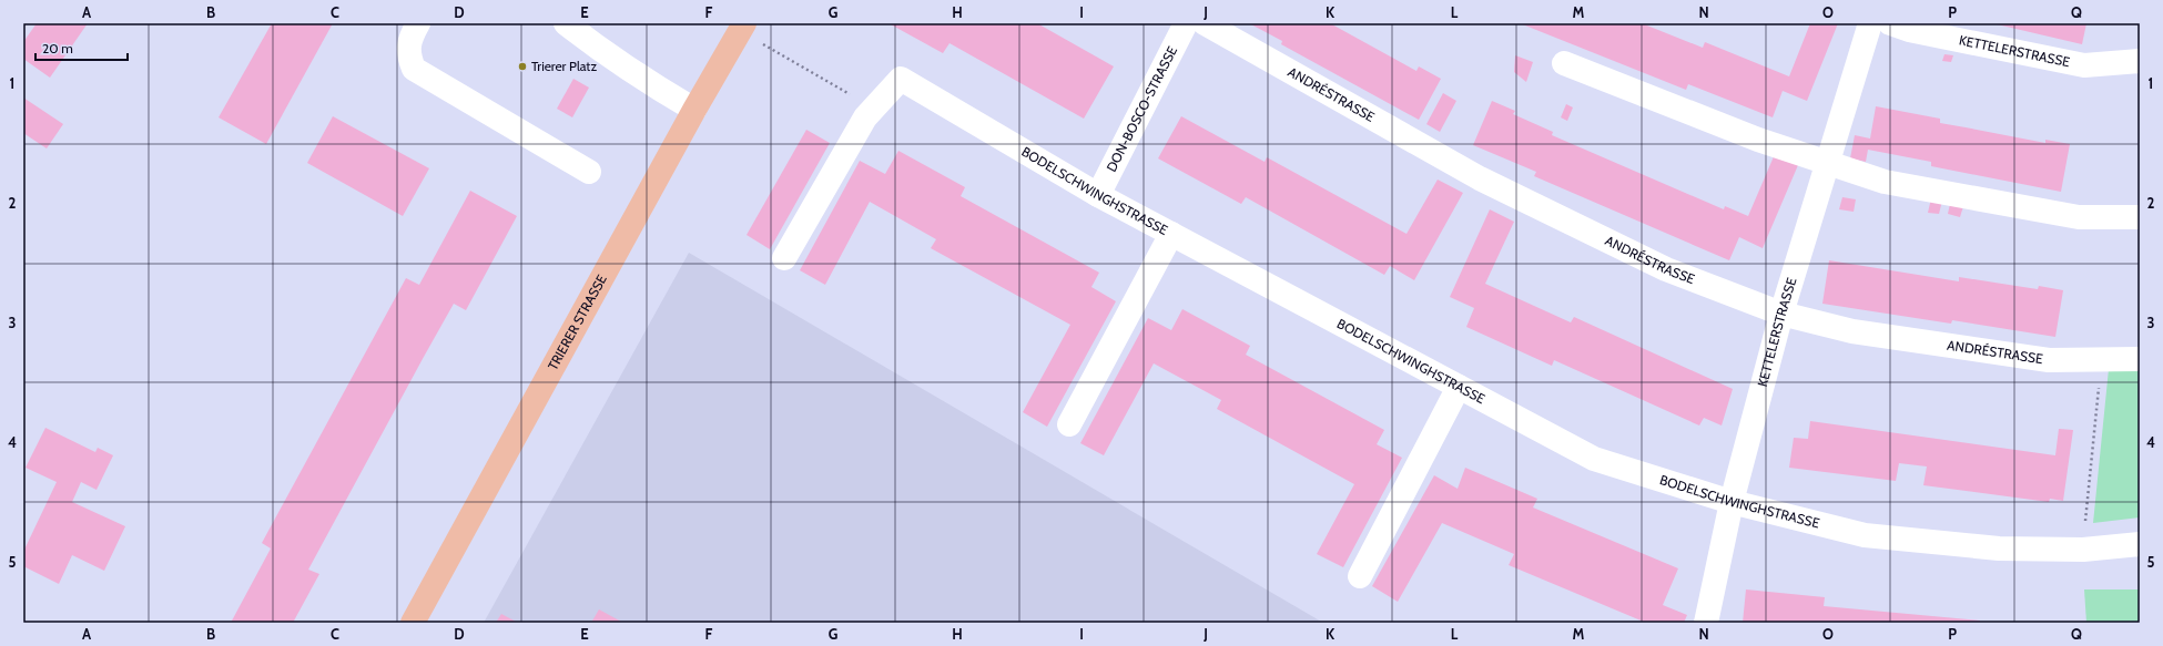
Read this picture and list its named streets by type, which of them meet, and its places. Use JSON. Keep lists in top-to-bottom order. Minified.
{"streets":{"main road":["TRIERER STRASSE"],"street":["KETTELERSTRASSE","ANDRÉSTRASSE","DON-BOSCO-STRASSE","BODELSCHWINGHSTRASSE"]},"crossings":[["KETTELERSTRASSE","ANDRÉSTRASSE"],["KETTELERSTRASSE","BODELSCHWINGHSTRASSE"],["DON-BOSCO-STRASSE","BODELSCHWINGHSTRASSE"]],"places":["Trierer Platz"],"scale_bar":"20 m","grid":{"columns":["A","B","C","D","E","F","G","H","I","J","K","L","M","N","O","P","Q"],"rows":["1","2","3","4","5"]}}
